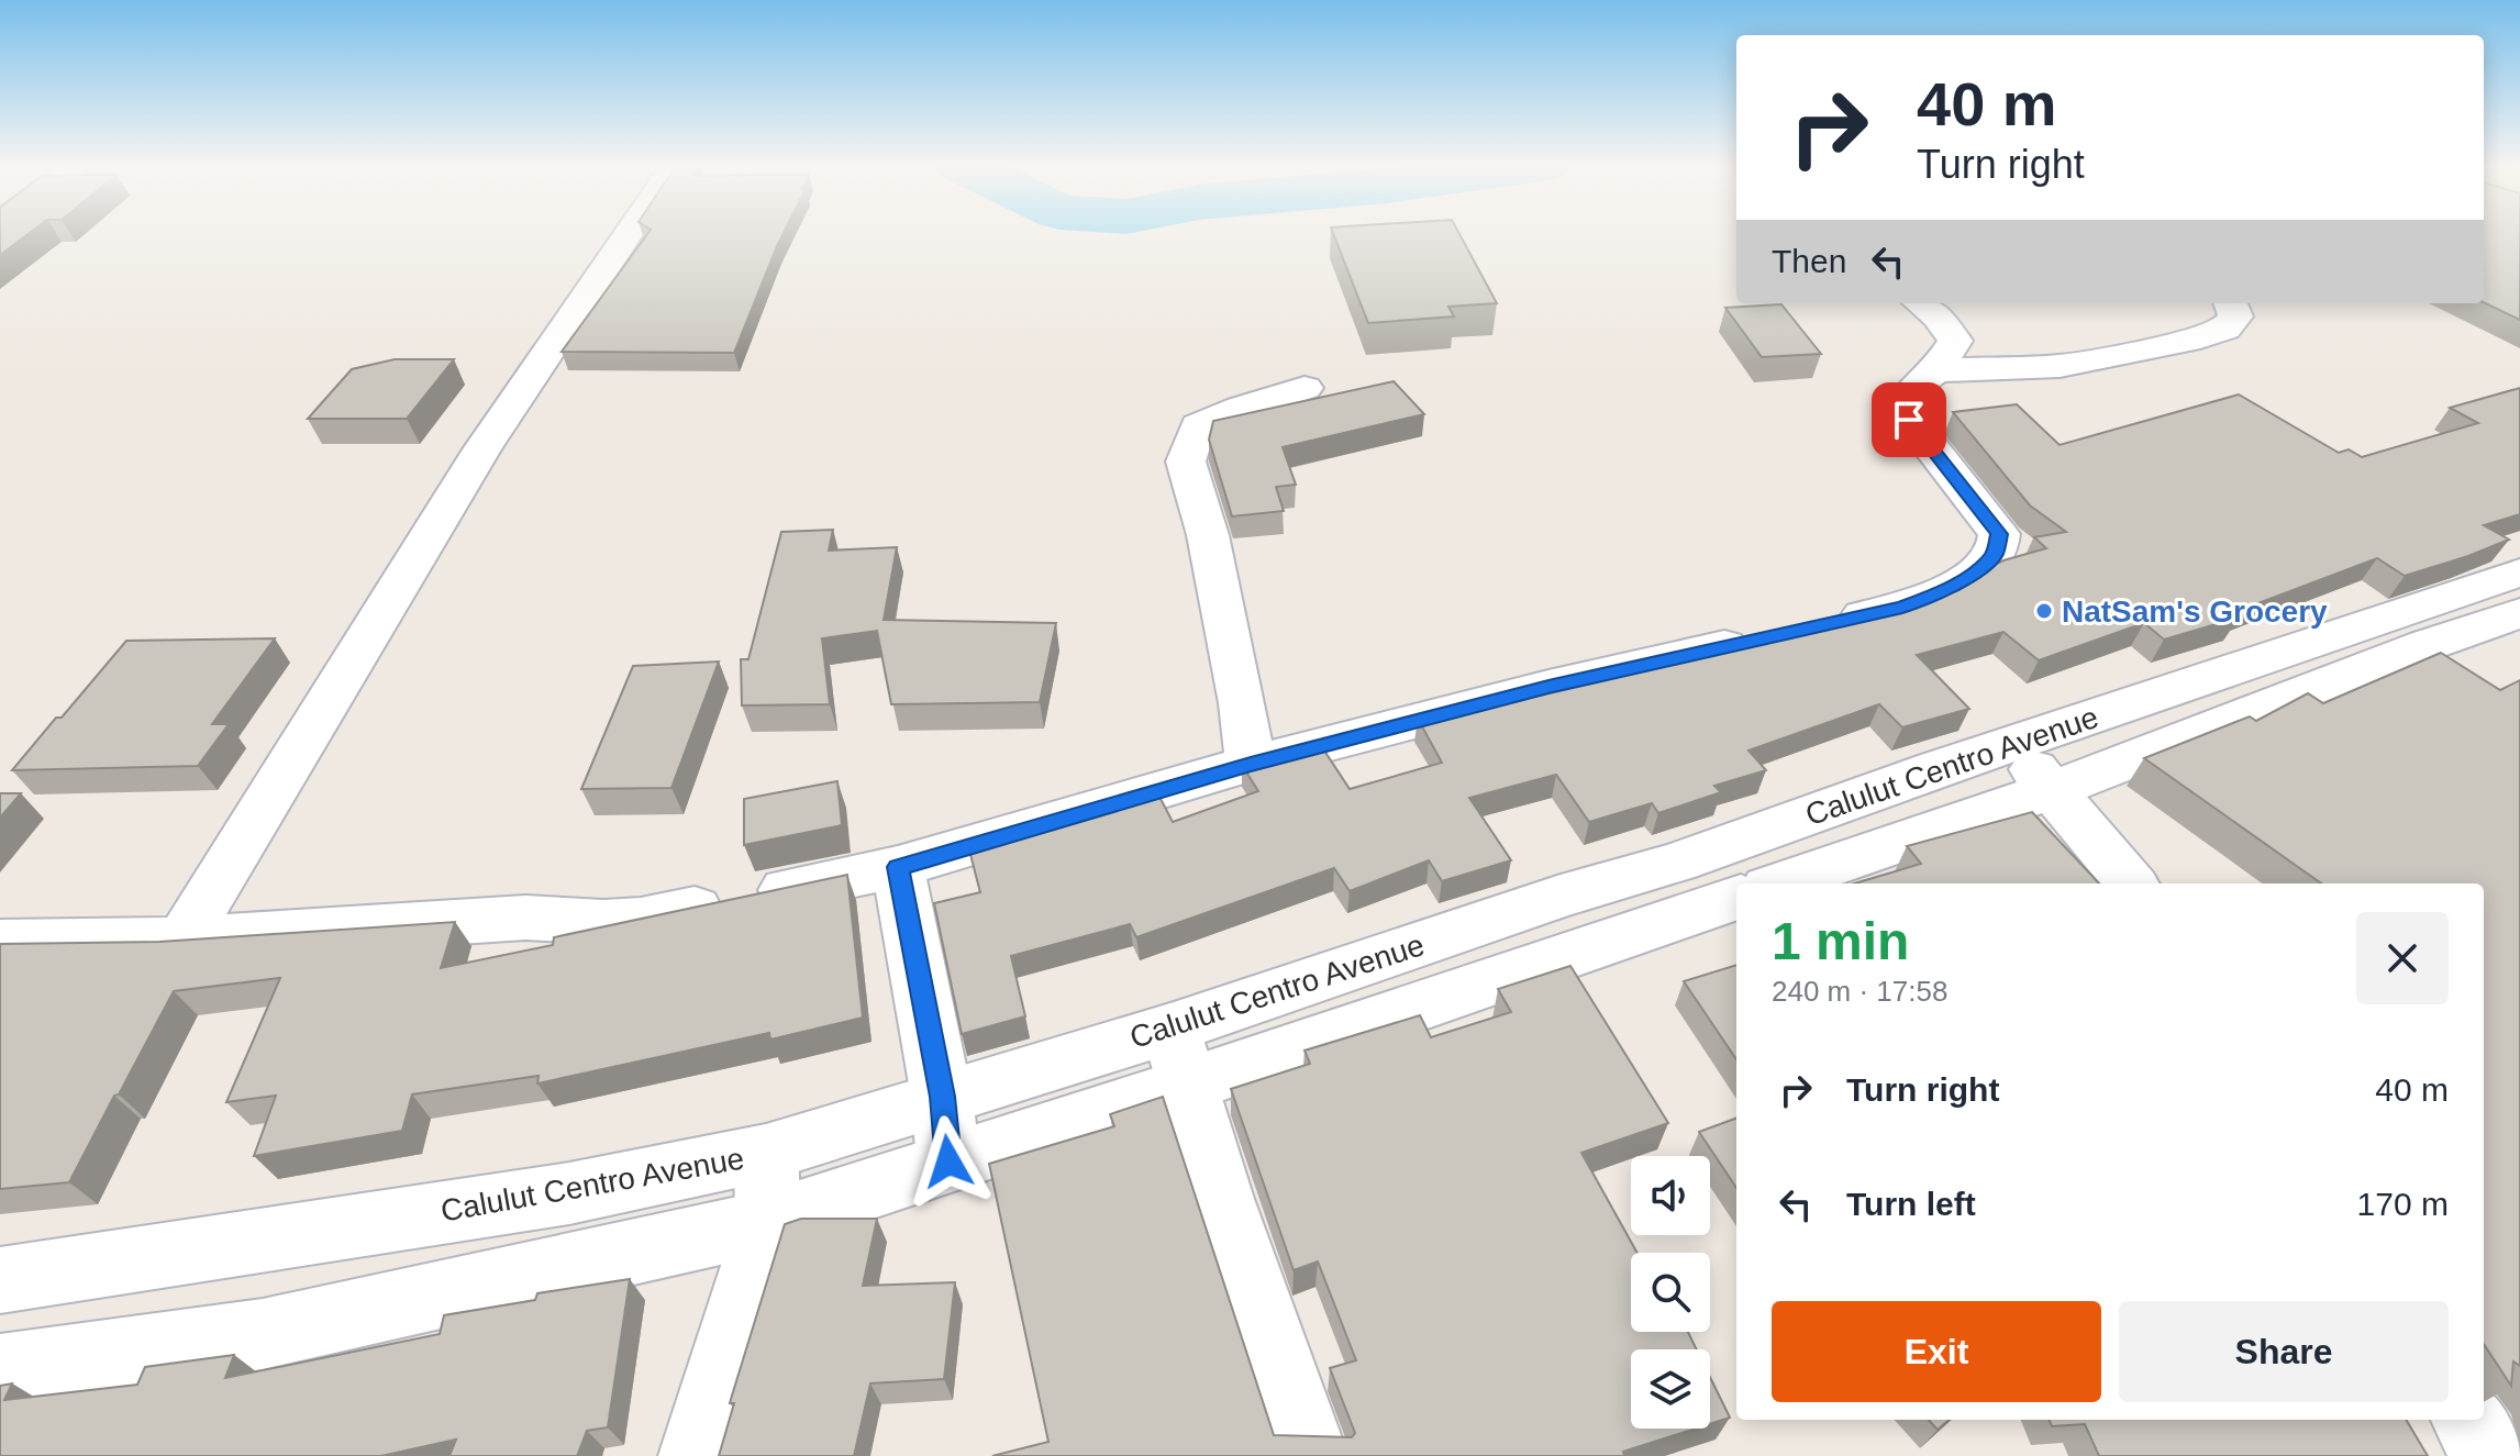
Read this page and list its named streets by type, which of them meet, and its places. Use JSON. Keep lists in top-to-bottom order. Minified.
{"streets":{"street":["Calulut Centro Avenue"]},"places":["NatSam's Grocery"],"page":{"turn":["40 m","Turn right"],"then":"Then","heading":["1 min","240 m · 17:58"],"list":[{"name":"Turn right","value":"40 m"},{"name":"Turn left","value":"170 m"}],"buttons":["Exit","Share"]}}
